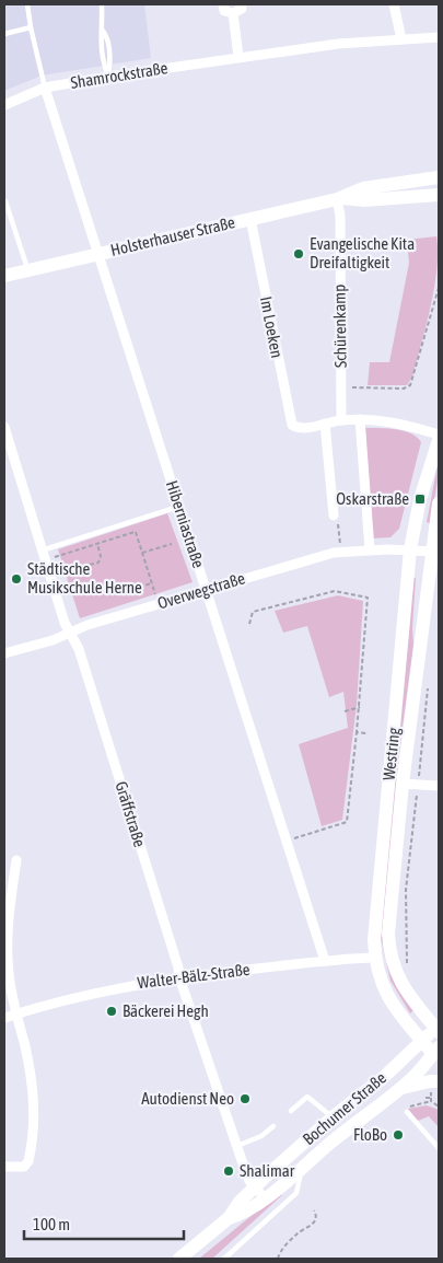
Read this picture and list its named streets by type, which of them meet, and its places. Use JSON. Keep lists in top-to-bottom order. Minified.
{"streets":{"main road":["Holsterhauser Straße","Westring","Bochumer Straße"],"street":["Shamrockstraße","Schürenkamp","Im Loeken","Hiberniastraße","Overwegstraße","Gräffstraße","Walter-Bälz-Straße"]},"crossings":[["Shamrockstraße","Hiberniastraße"],["Holsterhauser Straße","Schürenkamp"],["Holsterhauser Straße","Im Loeken"],["Holsterhauser Straße","Hiberniastraße"],["Hiberniastraße","Overwegstraße"],["Hiberniastraße","Walter-Bälz-Straße"],["Overwegstraße","Westring"],["Overwegstraße","Gräffstraße"],["Westring","Walter-Bälz-Straße"],["Westring","Bochumer Straße"],["Gräffstraße","Walter-Bälz-Straße"],["Gräffstraße","Bochumer Straße"]],"places":{"other":["Evangelische Kita Dreifaltigkeit","Städtische Musikschule Herne","Bäckerei Hegh","Autodienst Neo","FloBo","Shalimar"],"transit":["Oskarstraße"]},"scale_bar":"100 m"}
